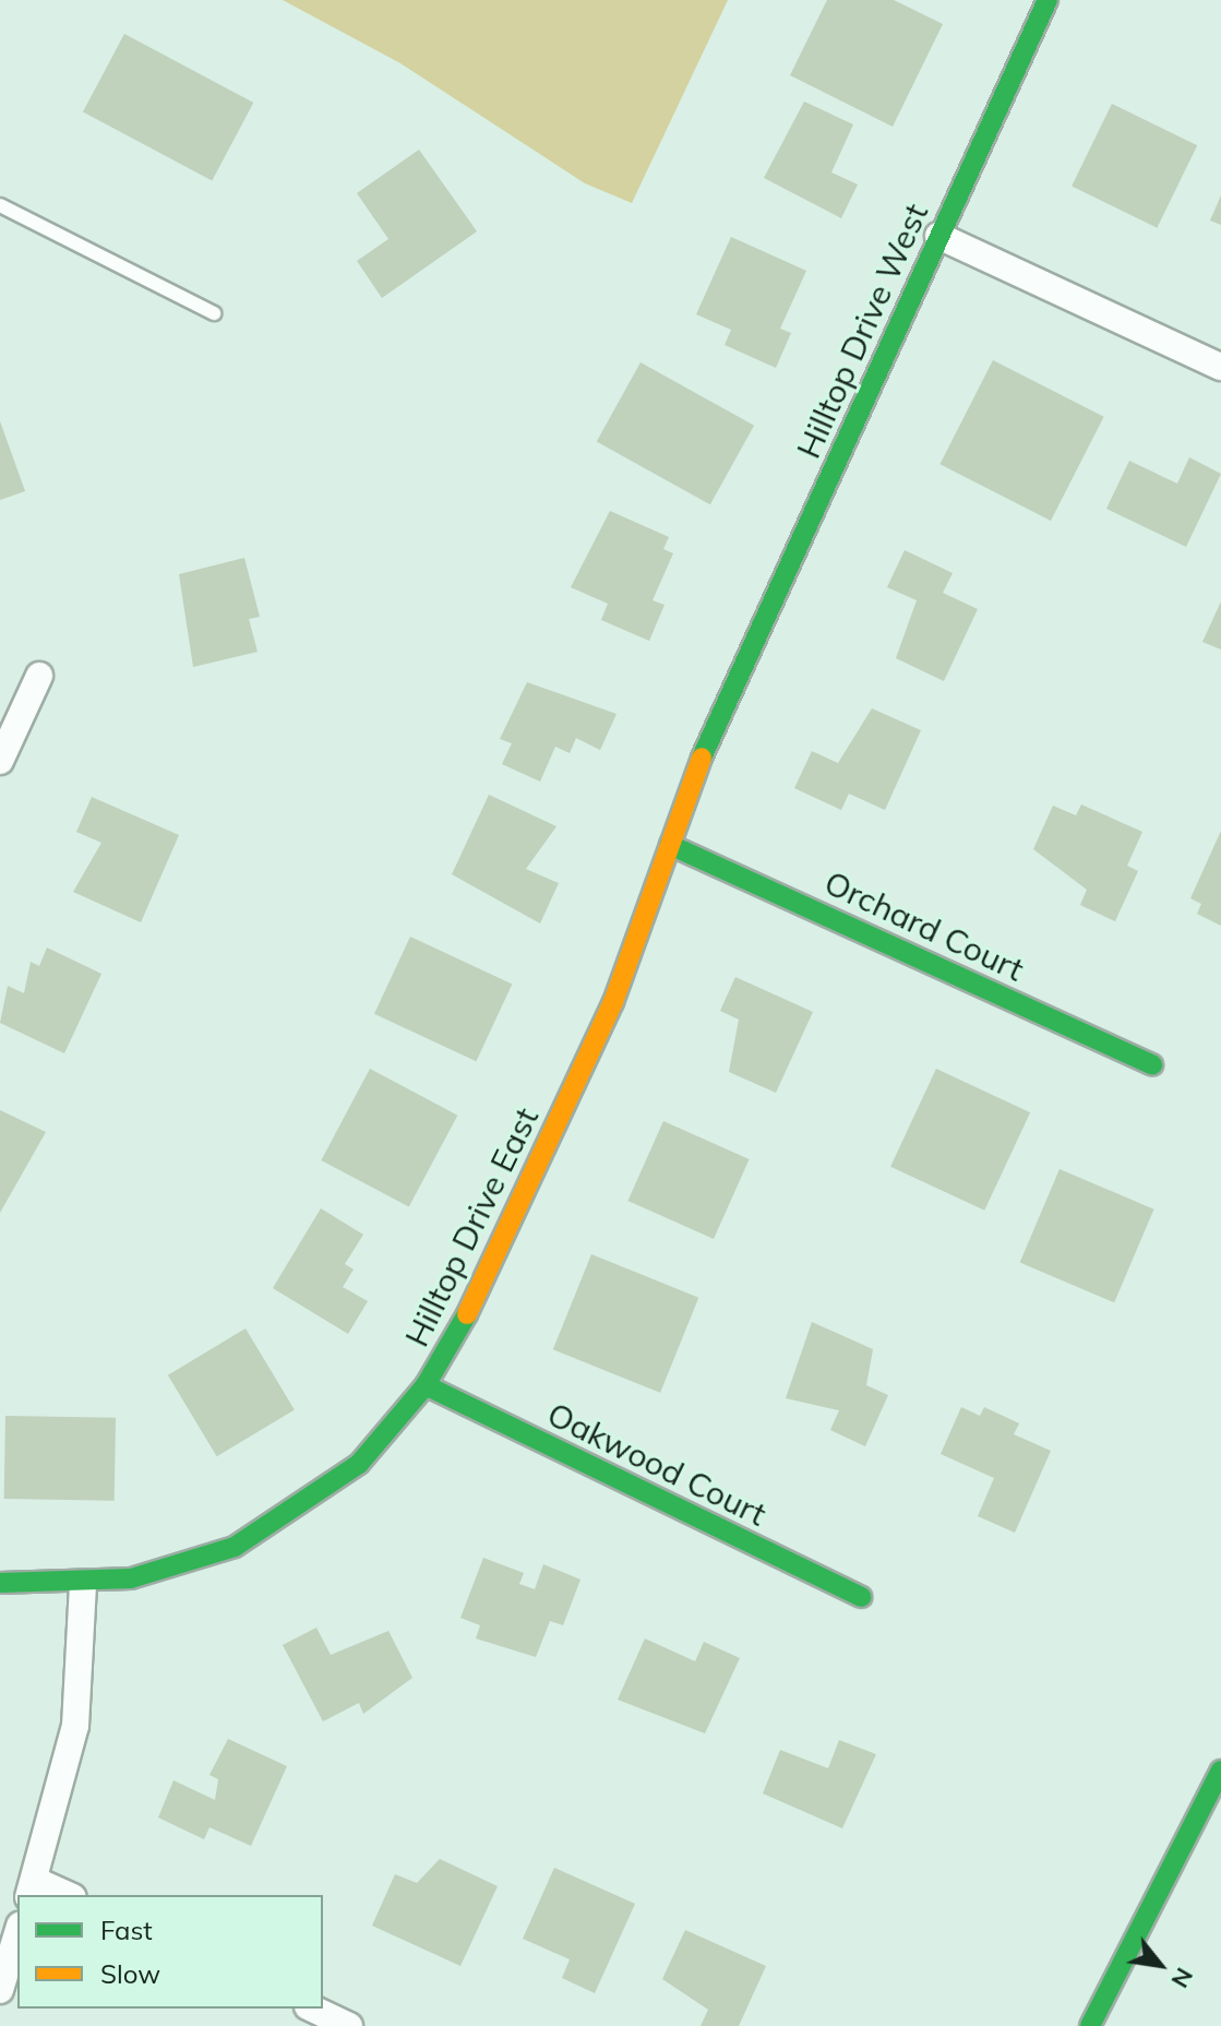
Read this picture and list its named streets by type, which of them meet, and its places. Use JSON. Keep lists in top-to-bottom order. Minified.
{"streets":{"main road":["Hilltop Drive West","Orchard Court","Hilltop Drive East","Oakwood Court"]},"crossings":[["Hilltop Drive West","Hilltop Drive East"],["Orchard Court","Hilltop Drive East"],["Hilltop Drive East","Oakwood Court"]],"legend":["Fast","Slow"],"north":"bottom right"}
